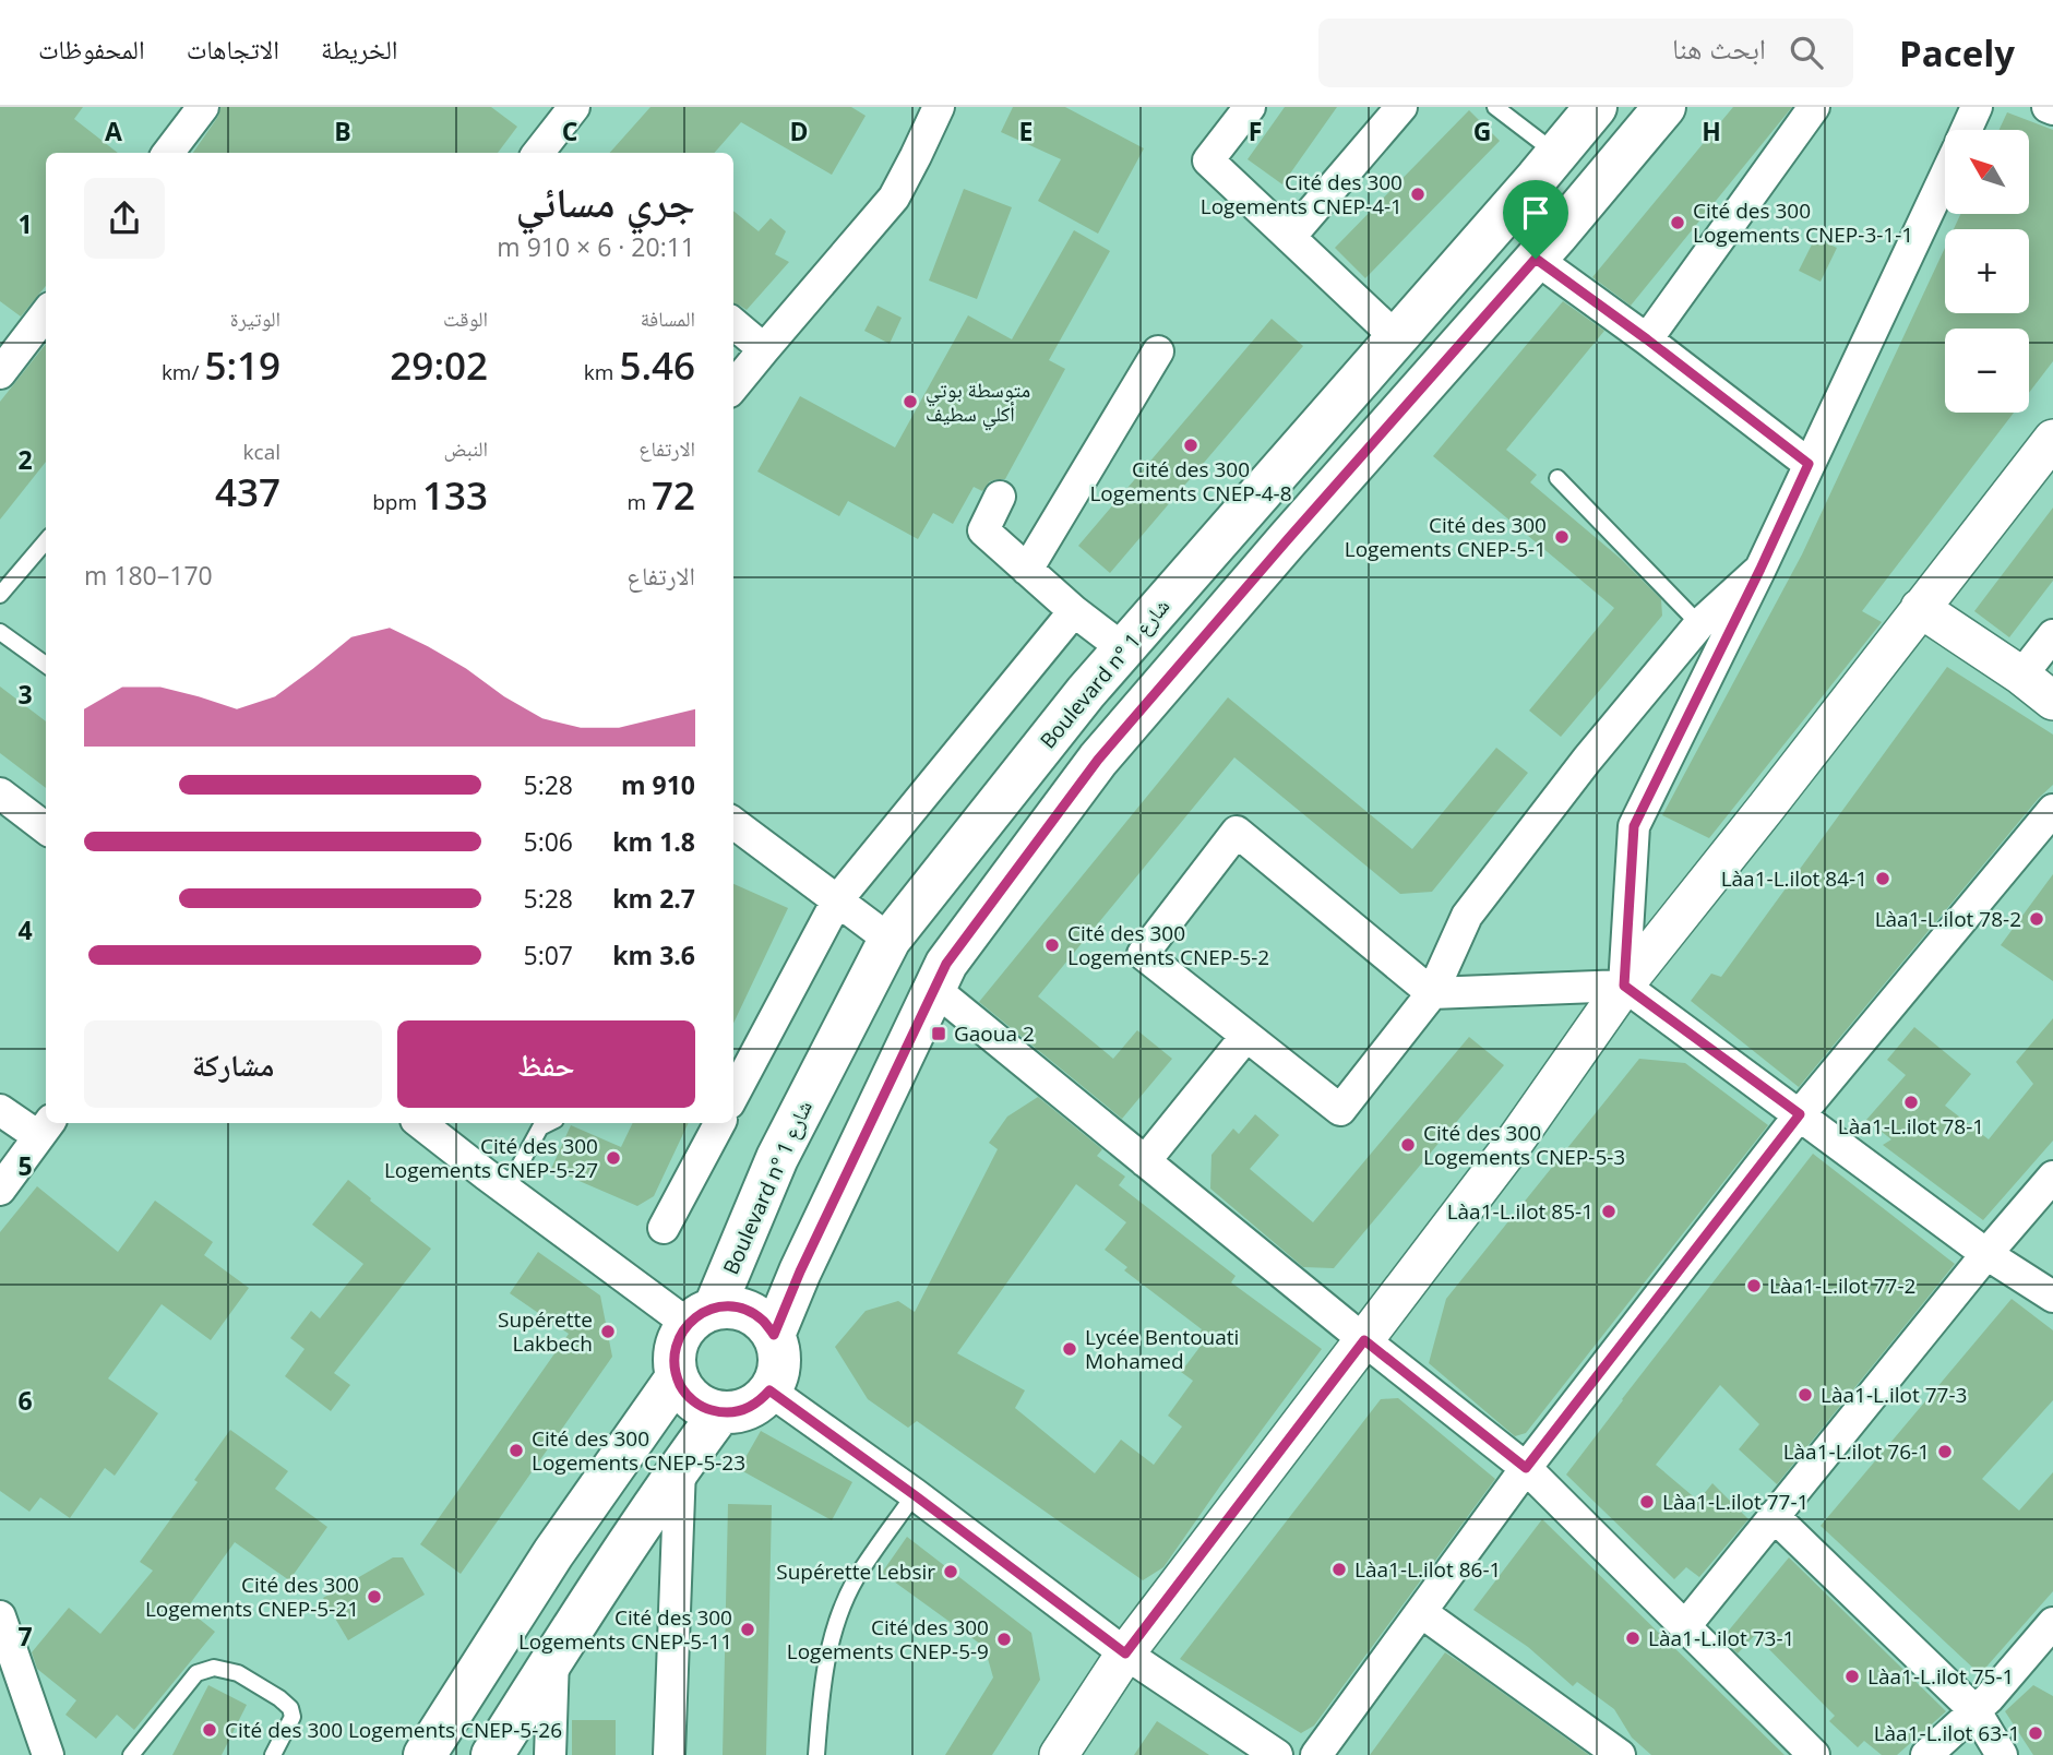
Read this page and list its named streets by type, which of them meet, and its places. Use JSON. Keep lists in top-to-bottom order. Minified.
{"streets":{"main road":["Boulevard n° شارع 1"]},"places":{"other":["Cité des 300 Logements CNEP-4-1","Cité des 300 Logements CNEP-3-1-1","متوسطة بوتي أكلي سطيف","Cité des 300 Logements CNEP-4-8","Cité des 300 Logements CNEP-5-1","Làa1-L.ilot 84-1","Làa1-L.ilot 78-2","Cité des 300 Logements CNEP-5-2","Làa1-L.ilot 78-1","Cité des 300 Logements CNEP-5-3","Cité des 300 Logements CNEP-5-27","Làa1-L.ilot 85-1","Làa1-L.ilot 77-2","Supérette Lakbech","Lycée Bentouati Mohamed","Làa1-L.ilot 77-3","Cité des 300 Logements CNEP-5-23","Làa1-L.ilot 76-1","Làa1-L.ilot 77-1","Làa1-L.ilot 86-1","Supérette Lebsir","Cité des 300 Logements CNEP-5-21","Cité des 300 Logements CNEP-5-11","Làa1-L.ilot 73-1","Cité des 300 Logements CNEP-5-9","Làa1-L.ilot 75-1","Cité des 300 Logements CNEP-5-26","Làa1-L.ilot 63-1"],"transit":["Gaoua 2"]},"north":"top left","page":{"header":"Pacely","search":"ابحث هنا","nav":["الخريطة","الاتجاهات","المحفوظات"],"map_buttons":["+","−"],"heading":["جري مسائي","20:11 · 6 × 910 m"],"stats":[["المسافة","5.46 km"],["الوقت","29:02"],["الوتيرة","5:19 /km"],["الارتفاع","72 m"],["النبض","133 bpm"],["kcal","437"]],"chart":["الارتفاع","170–180 m"],"list":[{"name":"910 m","note":"5:28"},{"name":"1.8 km","note":"5:06"},{"name":"2.7 km","note":"5:28"},{"name":"3.6 km","note":"5:07"}],"buttons":["حفظ","مشاركة"]},"grid":{"columns":["A","B","C","D","E","F","G","H"],"rows":["1","2","3","4","5","6","7"]}}
